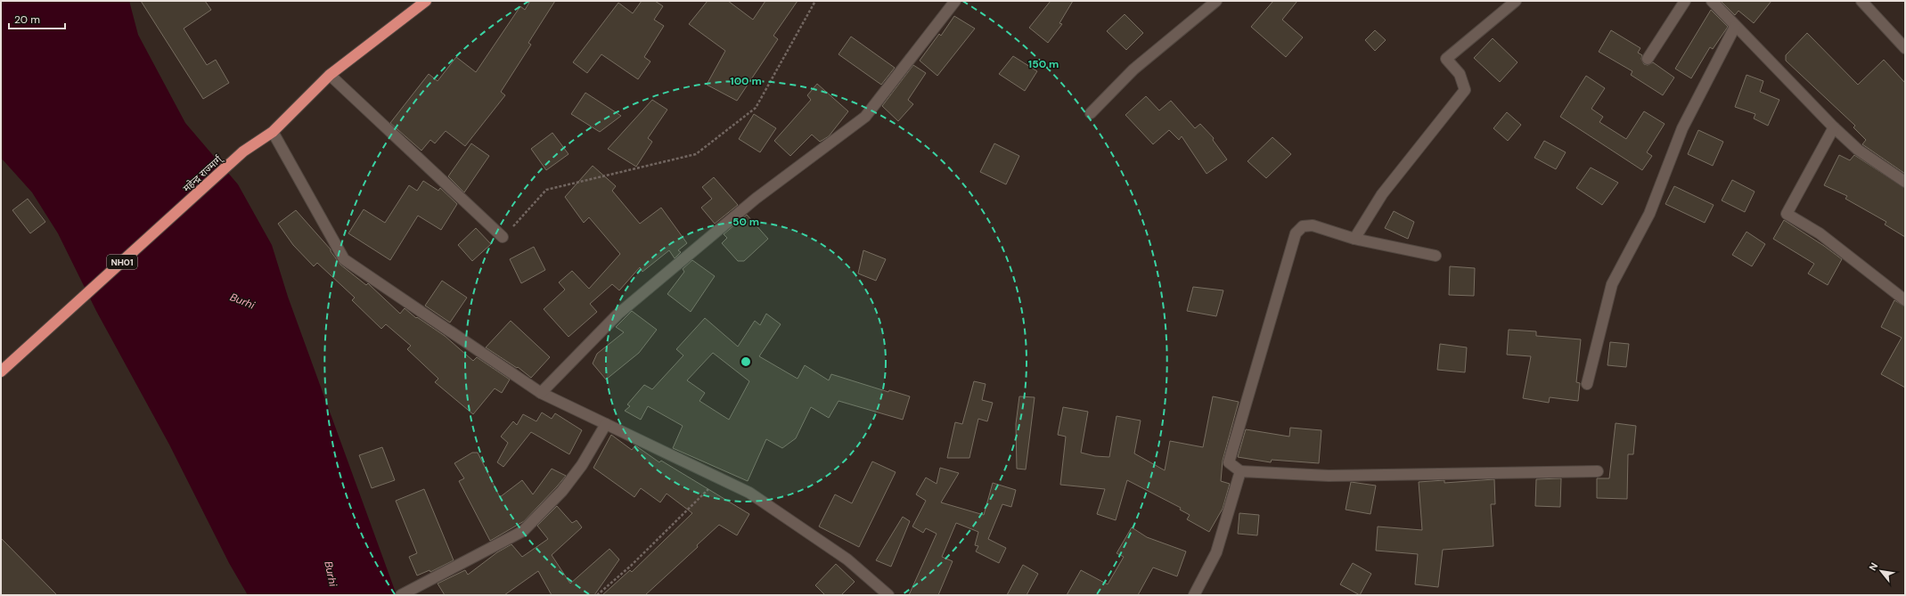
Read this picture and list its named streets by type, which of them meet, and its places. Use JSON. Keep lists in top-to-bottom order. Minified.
{"streets":{"highway":["महेन्द्र राज्मार्ग्","NH01"]},"water":["Burhi"],"scale_bar":"20 m","north":"top left","rings":["150 m","100 m","50 m"]}
